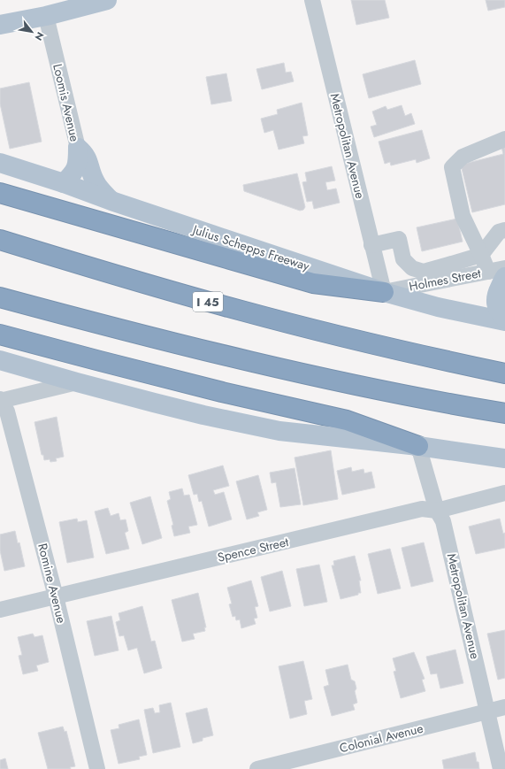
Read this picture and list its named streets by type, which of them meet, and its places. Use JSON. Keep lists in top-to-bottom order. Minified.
{"streets":{"highway":["I 45"],"main road":["Julius Schepps Freeway"],"street":["Loomis Avenue","Metropolitan Avenue","Holmes Street","Spence Street","Romine Avenue","Colonial Avenue"]},"crossings":[["Metropolitan Avenue","Julius Schepps Freeway"],["Metropolitan Avenue","Holmes Street"],["Metropolitan Avenue","Spence Street"],["Metropolitan Avenue","Colonial Avenue"],["Julius Schepps Freeway","Holmes Street"],["Spence Street","Romine Avenue"]],"north":"bottom right"}
